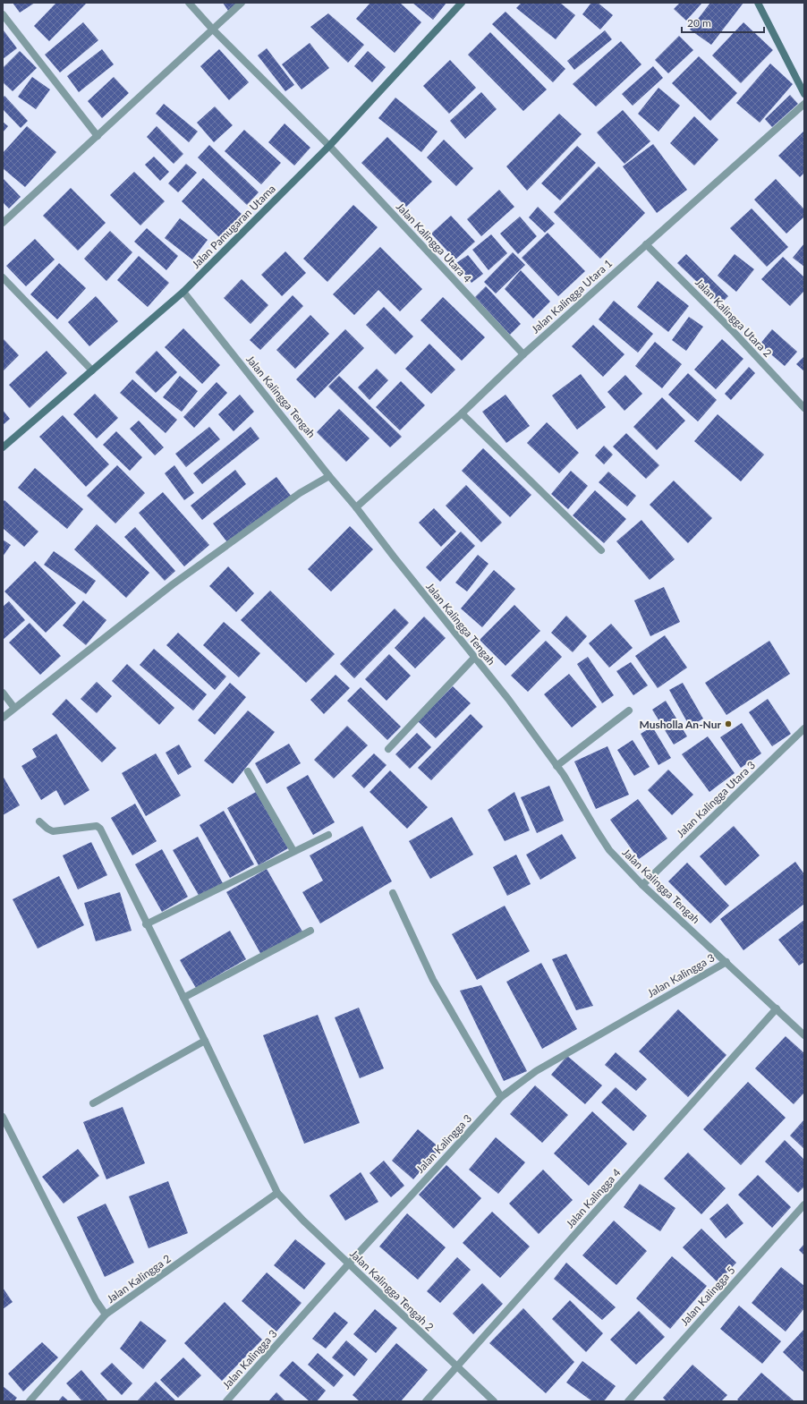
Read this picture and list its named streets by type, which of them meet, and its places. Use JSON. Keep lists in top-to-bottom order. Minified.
{"streets":{"street":["Jalan Pamugaran Utama","Jalan Kalingga Utara 4","Jalan Kalingga Utara 1","Jalan Kalingga Utara 2","Jalan Kalingga Tengah","Jalan Kalingga Utara 3","Jalan Kalingga 3","Jalan Kalingga 4","Jalan Kalingga 2","Jalan Kalingga Tengah 2","Jalan Kalingga 5"]},"crossings":[["Jalan Pamugaran Utama","Jalan Kalingga Utara 4"],["Jalan Pamugaran Utama","Jalan Kalingga Tengah"],["Jalan Kalingga Utara 4","Jalan Kalingga Utara 1"],["Jalan Kalingga Utara 1","Jalan Kalingga Utara 2"],["Jalan Kalingga Utara 1","Jalan Kalingga Tengah"],["Jalan Kalingga Tengah","Jalan Kalingga Utara 3"],["Jalan Kalingga Tengah","Jalan Kalingga 3"],["Jalan Kalingga Tengah","Jalan Kalingga 4"],["Jalan Kalingga 3","Jalan Kalingga Tengah 2"],["Jalan Kalingga 4","Jalan Kalingga Tengah 2"],["Jalan Kalingga 2","Jalan Kalingga Tengah 2"]],"places":["Musholla An-Nur"],"scale_bar":"20 m"}
